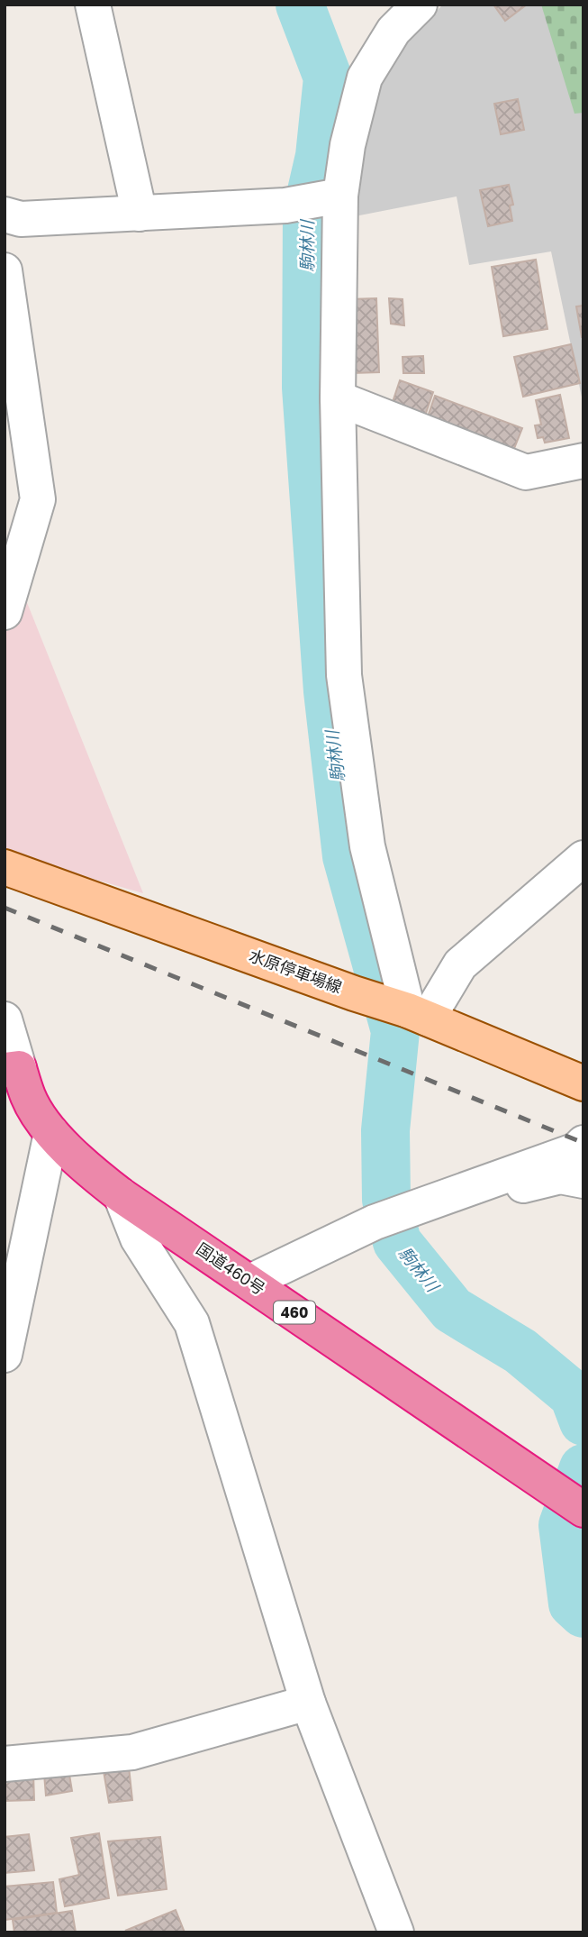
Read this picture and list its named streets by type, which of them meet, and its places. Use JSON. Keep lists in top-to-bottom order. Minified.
{"streets":{"highway":["国道460号","460"],"main road":["水原停車場線"]},"water":["駒林川"]}
